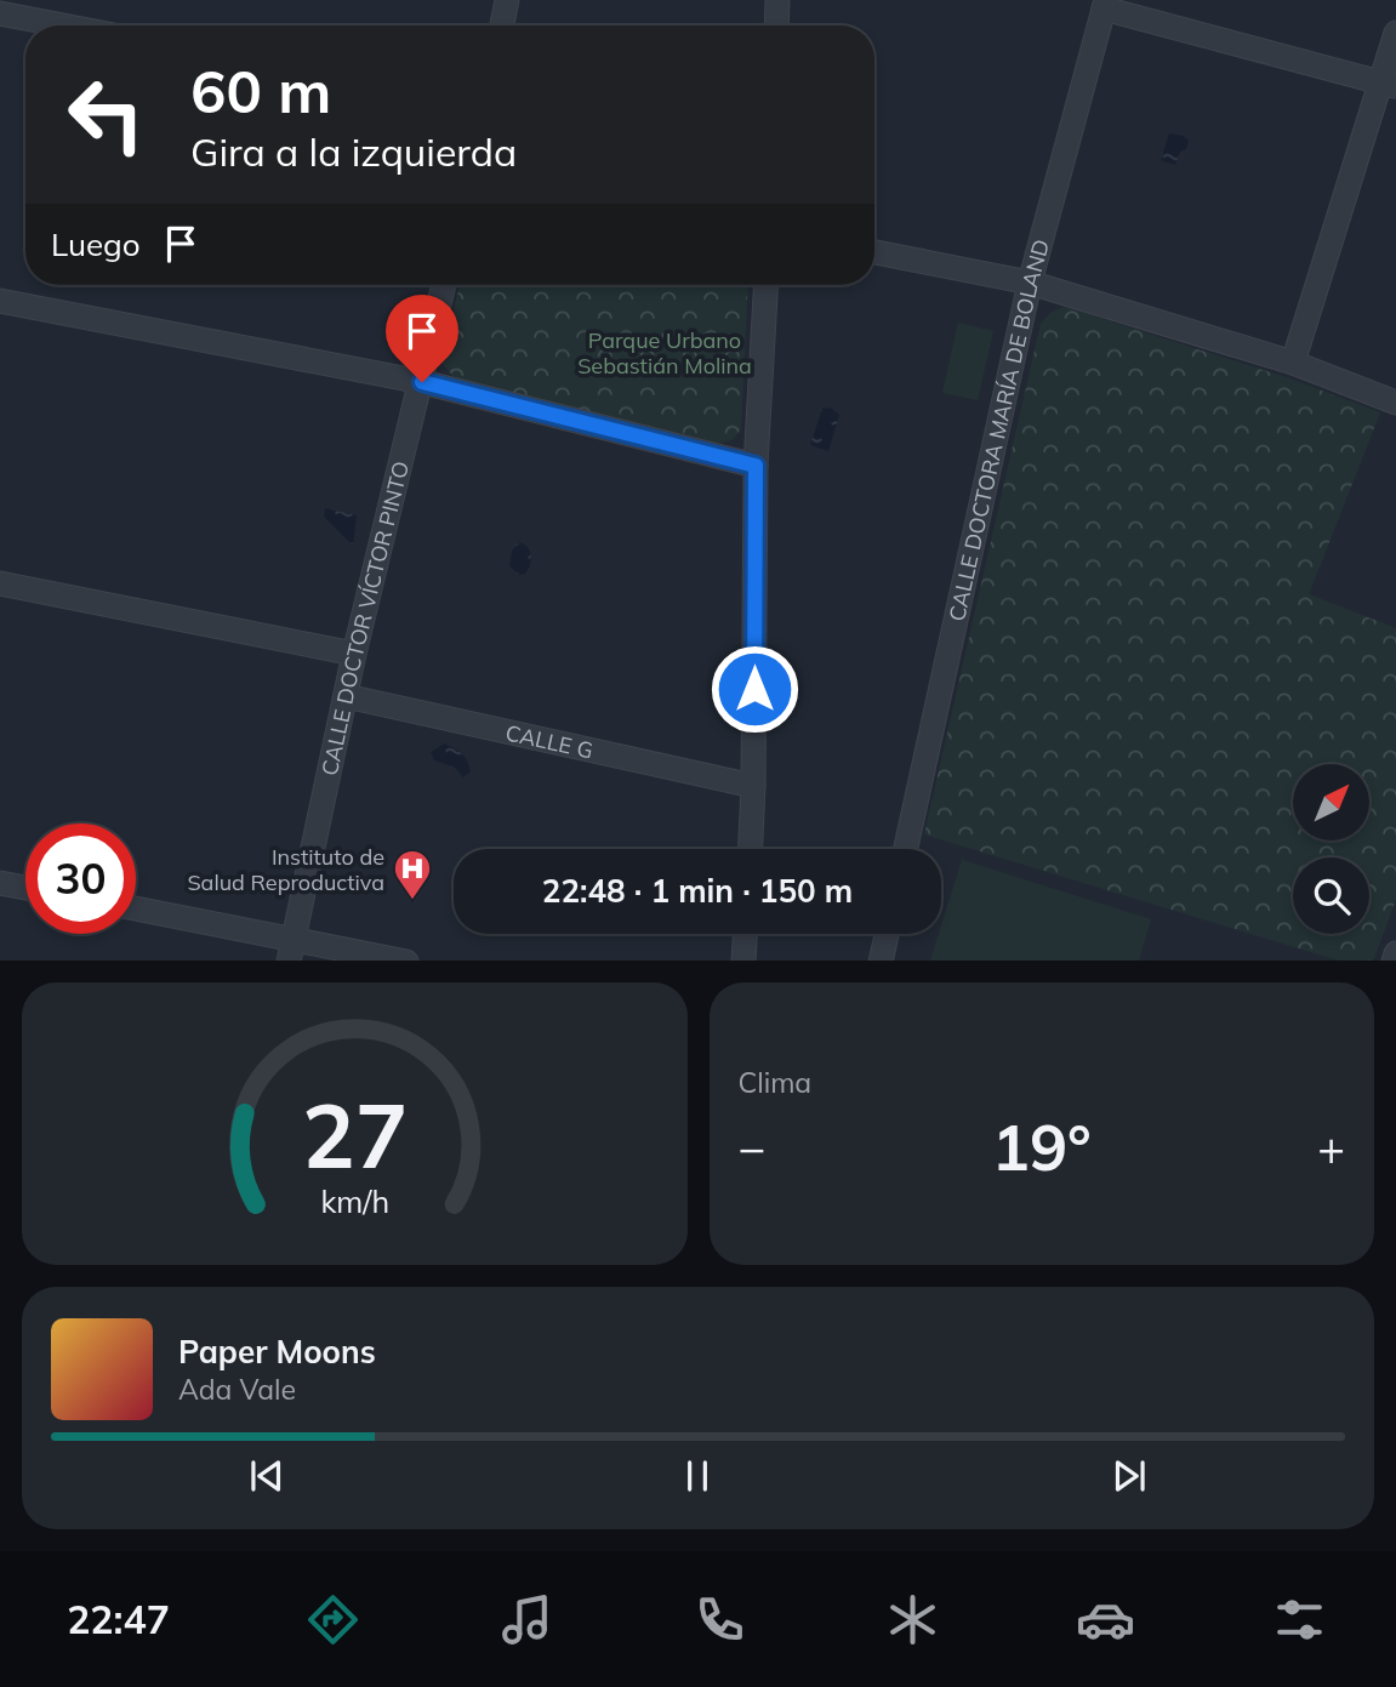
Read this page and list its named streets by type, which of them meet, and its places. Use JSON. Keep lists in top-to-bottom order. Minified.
{"streets":{"street":["CALLE DOCTORA MARÍA DE BOLAND","CALLE DOCTOR VÍCTOR PINTO","CALLE G"]},"crossings":[["CALLE DOCTOR VÍCTOR PINTO","CALLE G"]],"parks":["Parque Urbano Sebastián Molina"],"places":{"hospital":["Instituto de Salud Reproductiva"]},"north":"top right","page":{"turn":["60 m","Gira a la izquierda"],"then":"Luego","limit":"30","trip":"22:48 · 1 min · 150 m","tile":"Clima","heat":["−","19°","+"],"song":["Paper Moons","Ada Vale"],"tabs":"22:47","gauge":["27","km/h"]}}
